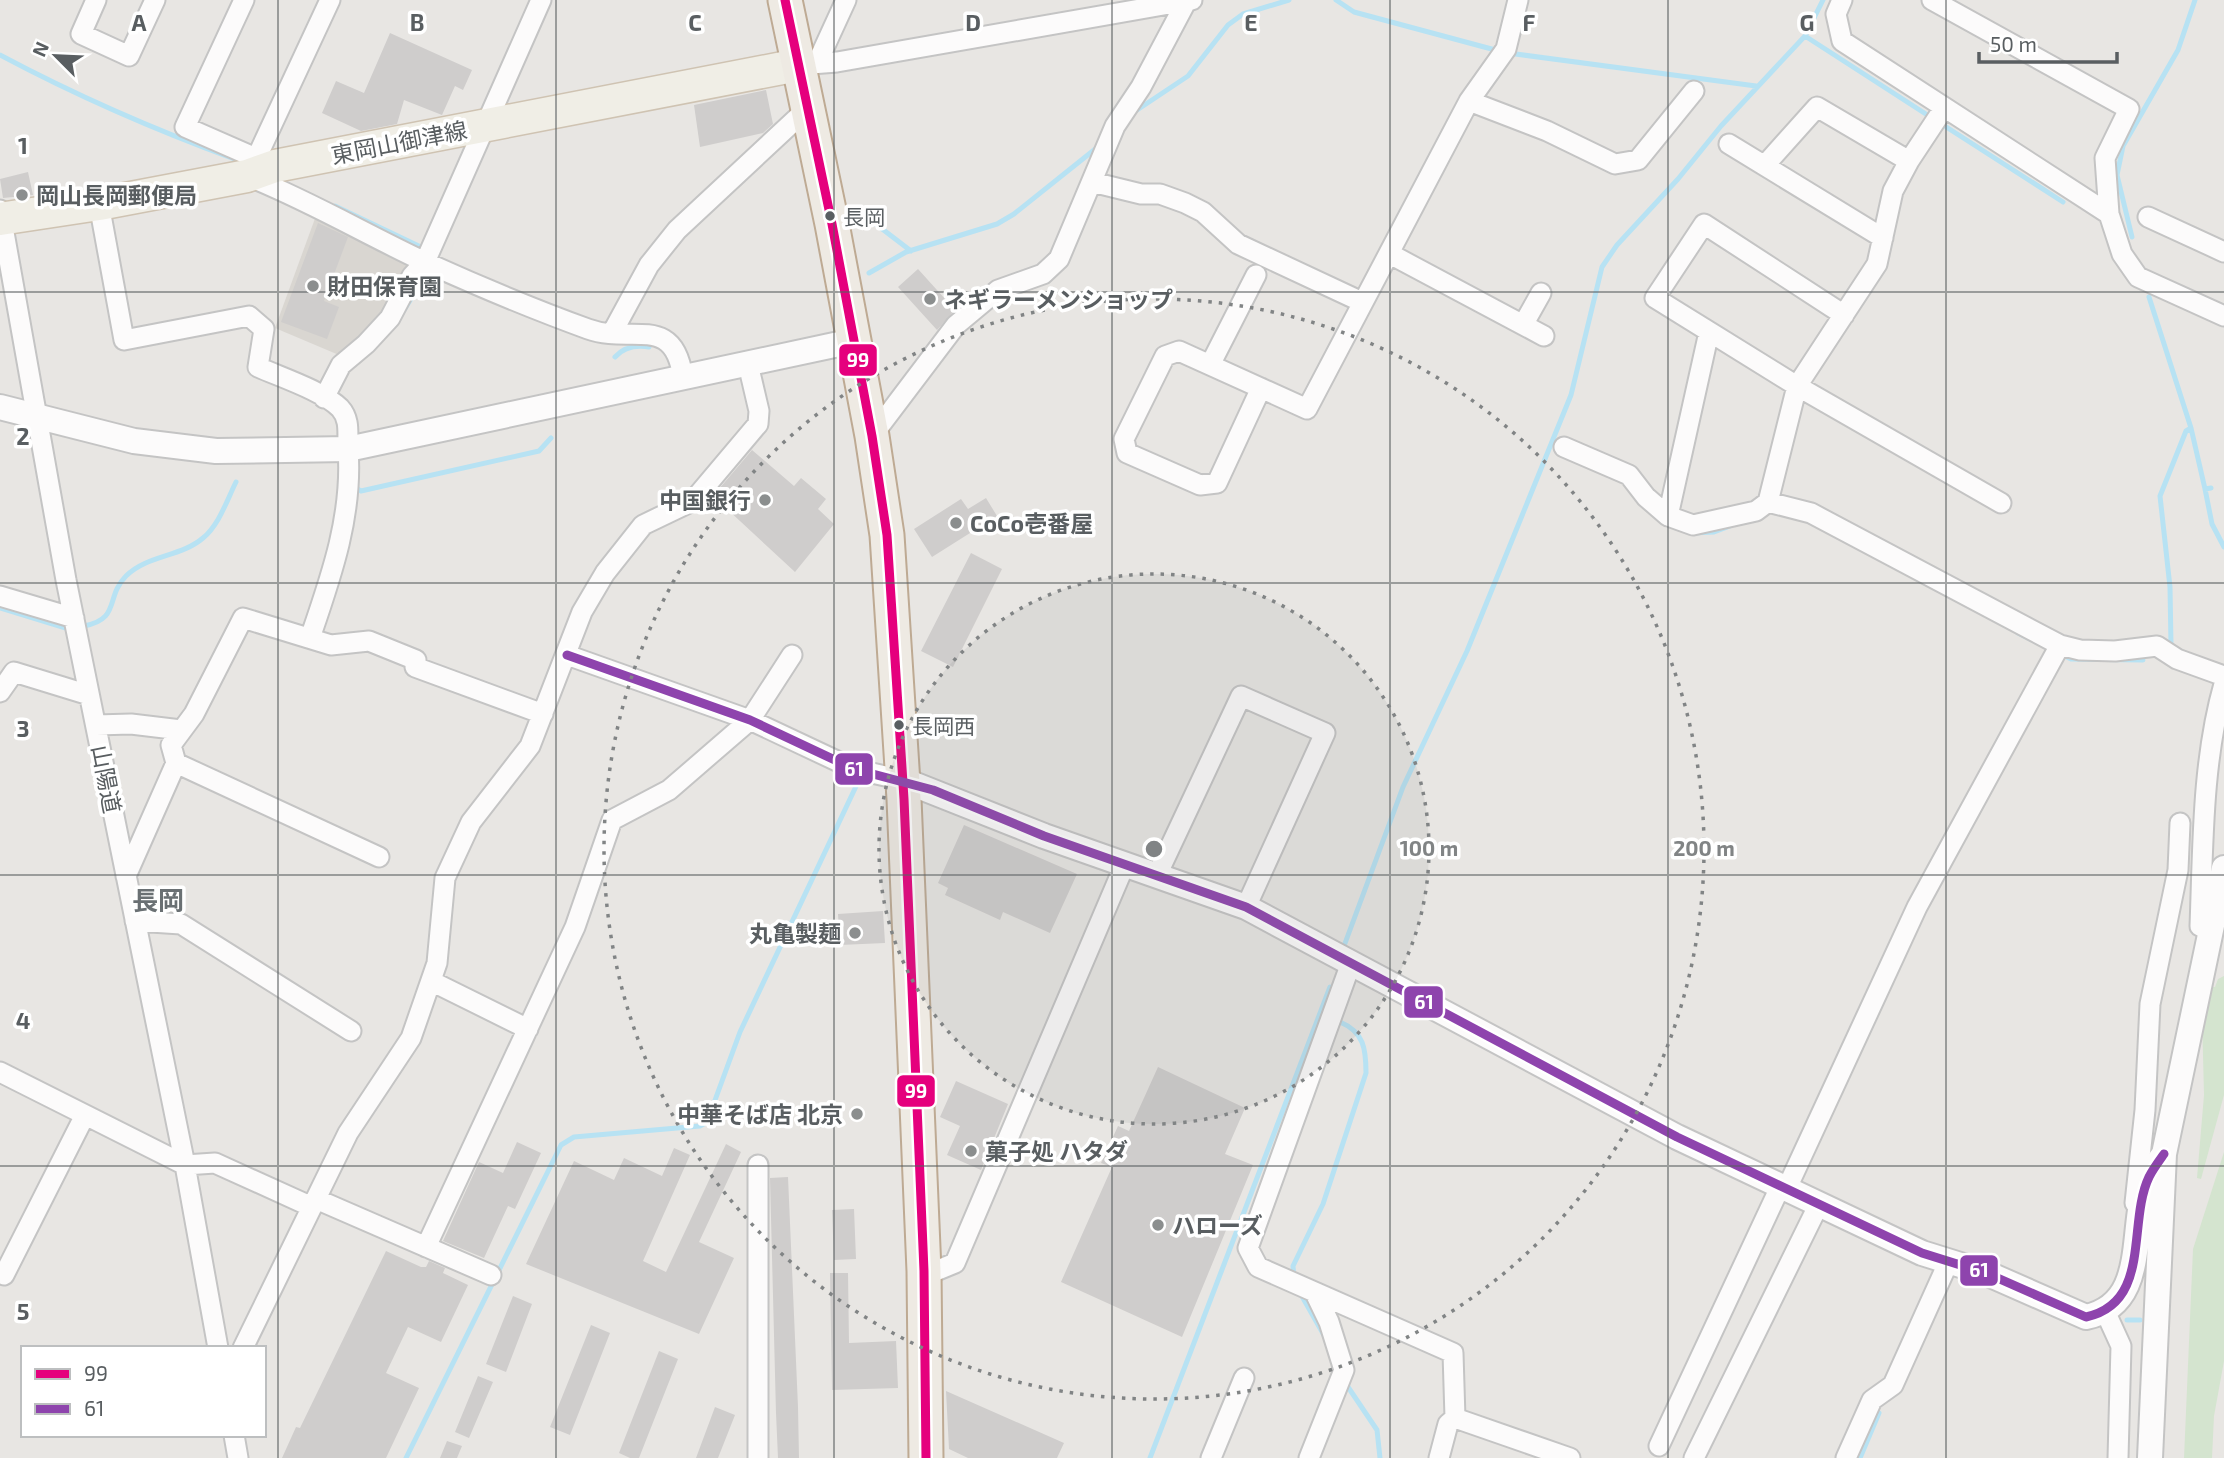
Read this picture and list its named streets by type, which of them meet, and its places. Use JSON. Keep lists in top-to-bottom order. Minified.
{"streets":{"main road":["東岡山御津線"],"street":["山陽道"]},"crossings":[["東岡山御津線","山陽道"]],"districts":["長岡"],"places":["岡山長岡郵便局","長岡","財田保育園","ネギラーメンショップ","中国銀行","CoCo壱番屋","長岡西","丸亀製麺","中華そば店 北京","菓子処 ハタダ","ハローズ"],"lines":["transit line 99","transit line 61"],"legend":["99","61"],"scale_bar":"50 m","north":"top left","grid":{"columns":["A","B","C","D","E","F","G"],"rows":["1","2","3","4","5"]},"rings":["100 m","200 m"]}
